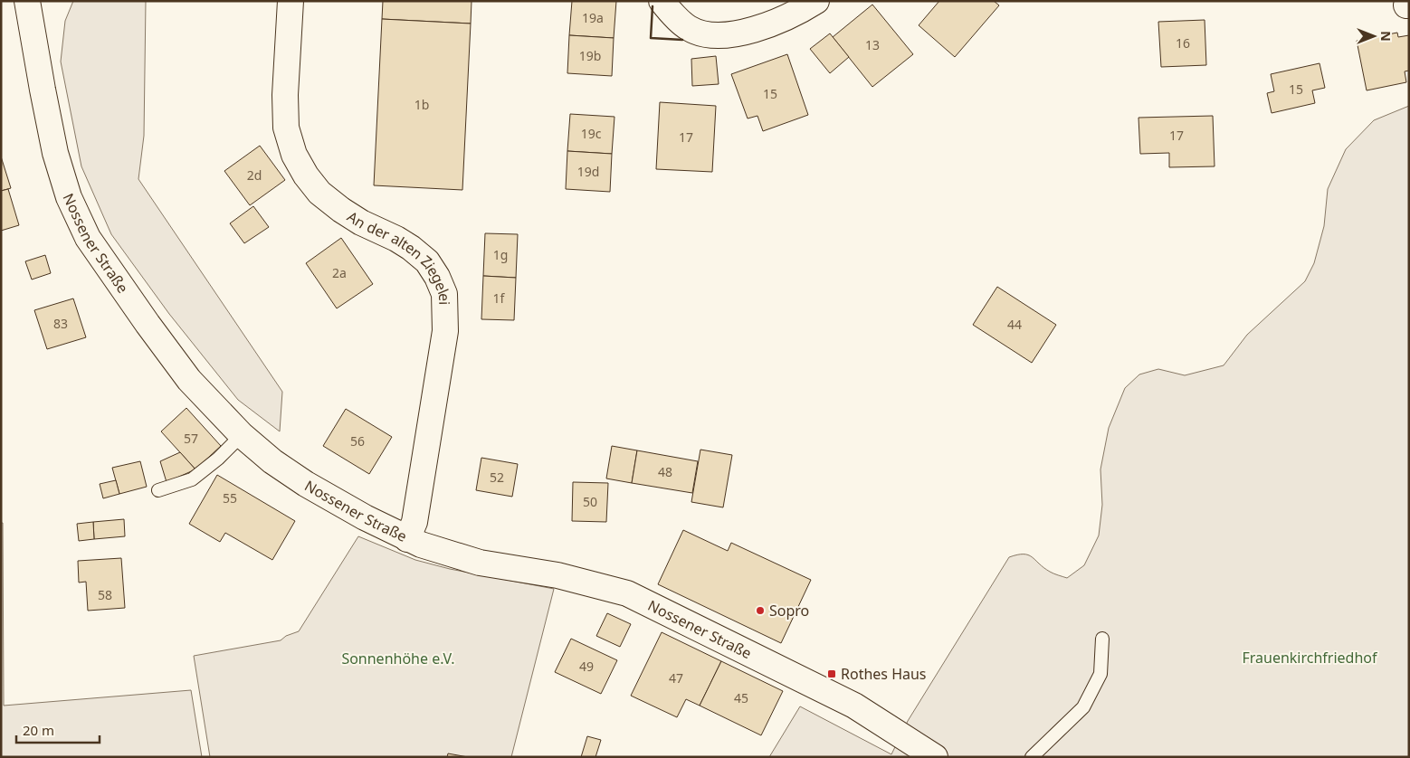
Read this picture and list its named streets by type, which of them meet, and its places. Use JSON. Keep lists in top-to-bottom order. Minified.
{"streets":{"street":["Nossener Straße","An der alten Ziegelei"]},"crossings":[["Nossener Straße","An der alten Ziegelei"]],"parks":["Frauenkirchfriedhof","Sonnenhöhe e.V."],"places":{"other":["Sopro"],"transit":["Rothes Haus"]},"house_numbers":["19a","16","13","19b","15","15","1b","19c","17","17","19d","2d","1g","2a","1f","83","44","57","56","48","52","55","50","58","49","47","45"],"scale_bar":"20 m","north":"right"}
